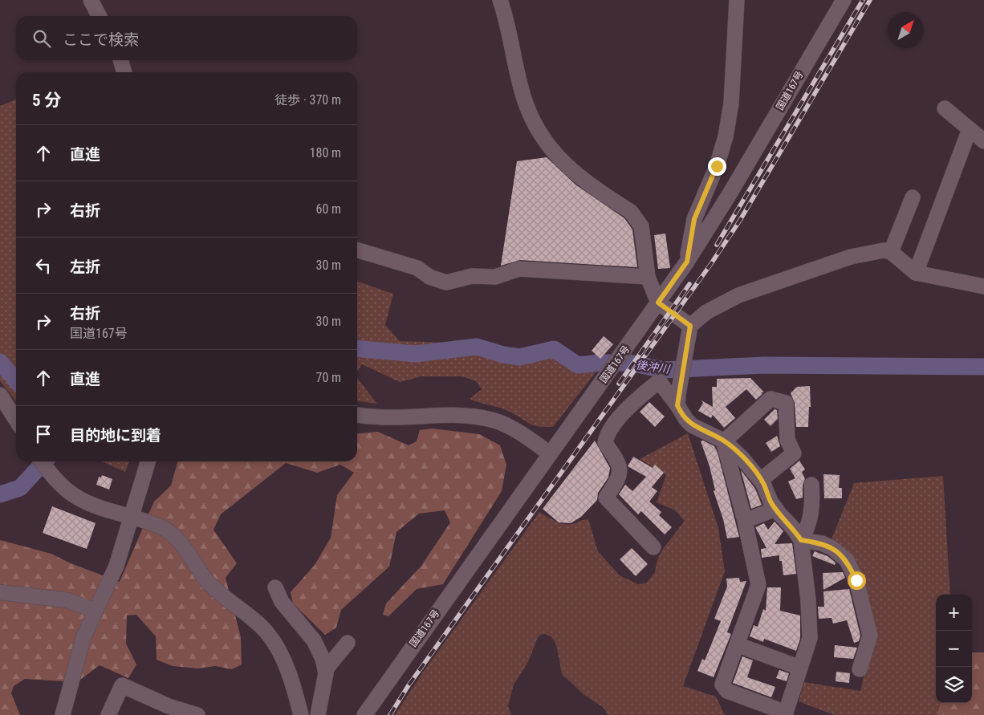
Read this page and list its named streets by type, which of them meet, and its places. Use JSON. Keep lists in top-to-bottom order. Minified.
{"streets":{"street":["国道167号"]},"water":["後沖川"],"north":"top right","page":{"search":"ここで検索","heading":["5 分","徒歩 · 370 m"],"list":[["直進","180 m"],["右折","60 m"],["左折","30 m"],["右折","国道167号","30 m"],["直進","70 m"],"目的地に到着"],"map_buttons":["+","−"]}}
